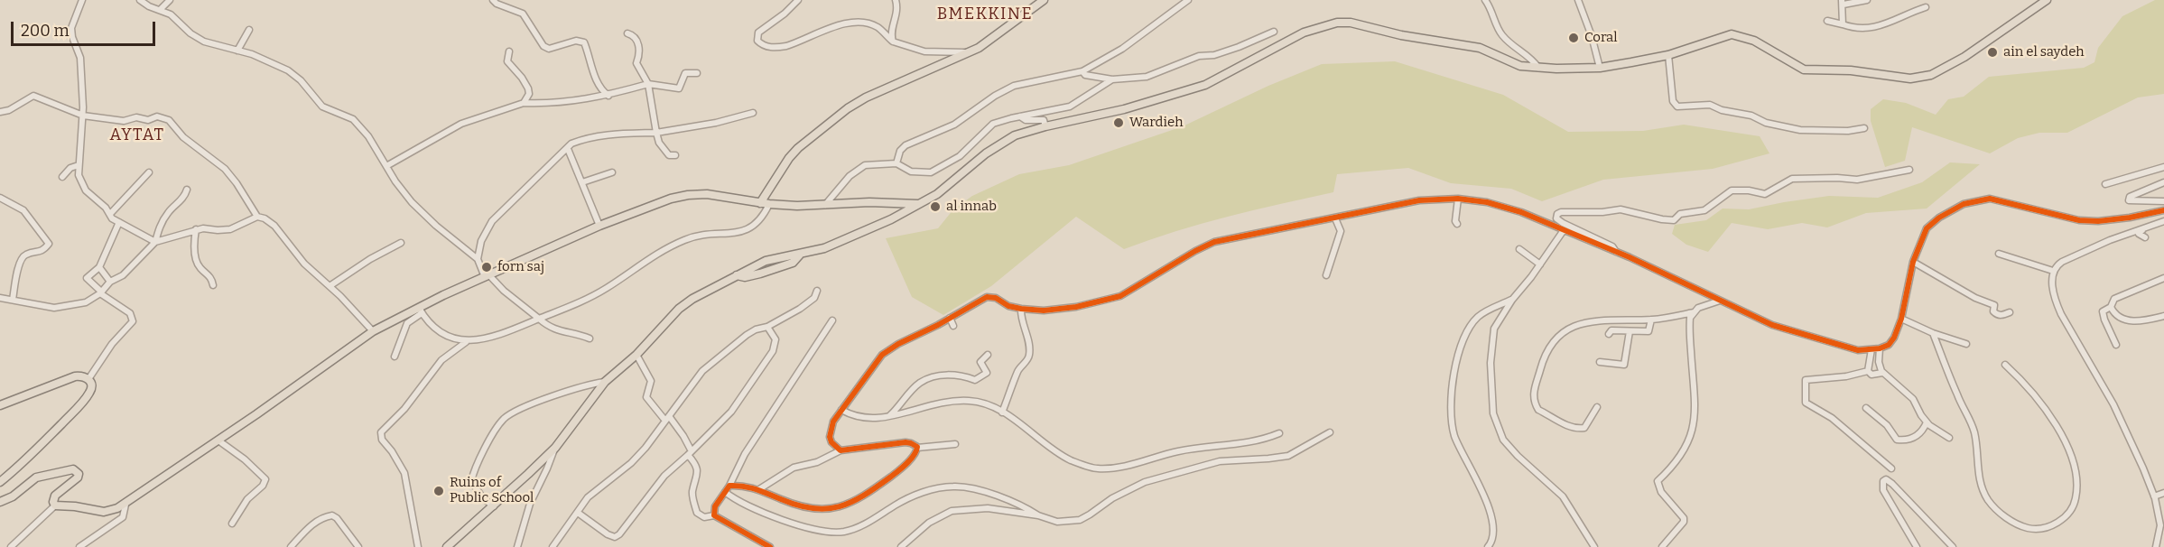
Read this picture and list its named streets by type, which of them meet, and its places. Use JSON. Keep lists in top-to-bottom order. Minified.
{"districts":["BMEKKINE","AYTAT"],"places":["Coral","ain el saydeh","Wardieh","al innab","forn saj","Ruins of Public School"],"scale_bar":"200 m"}
